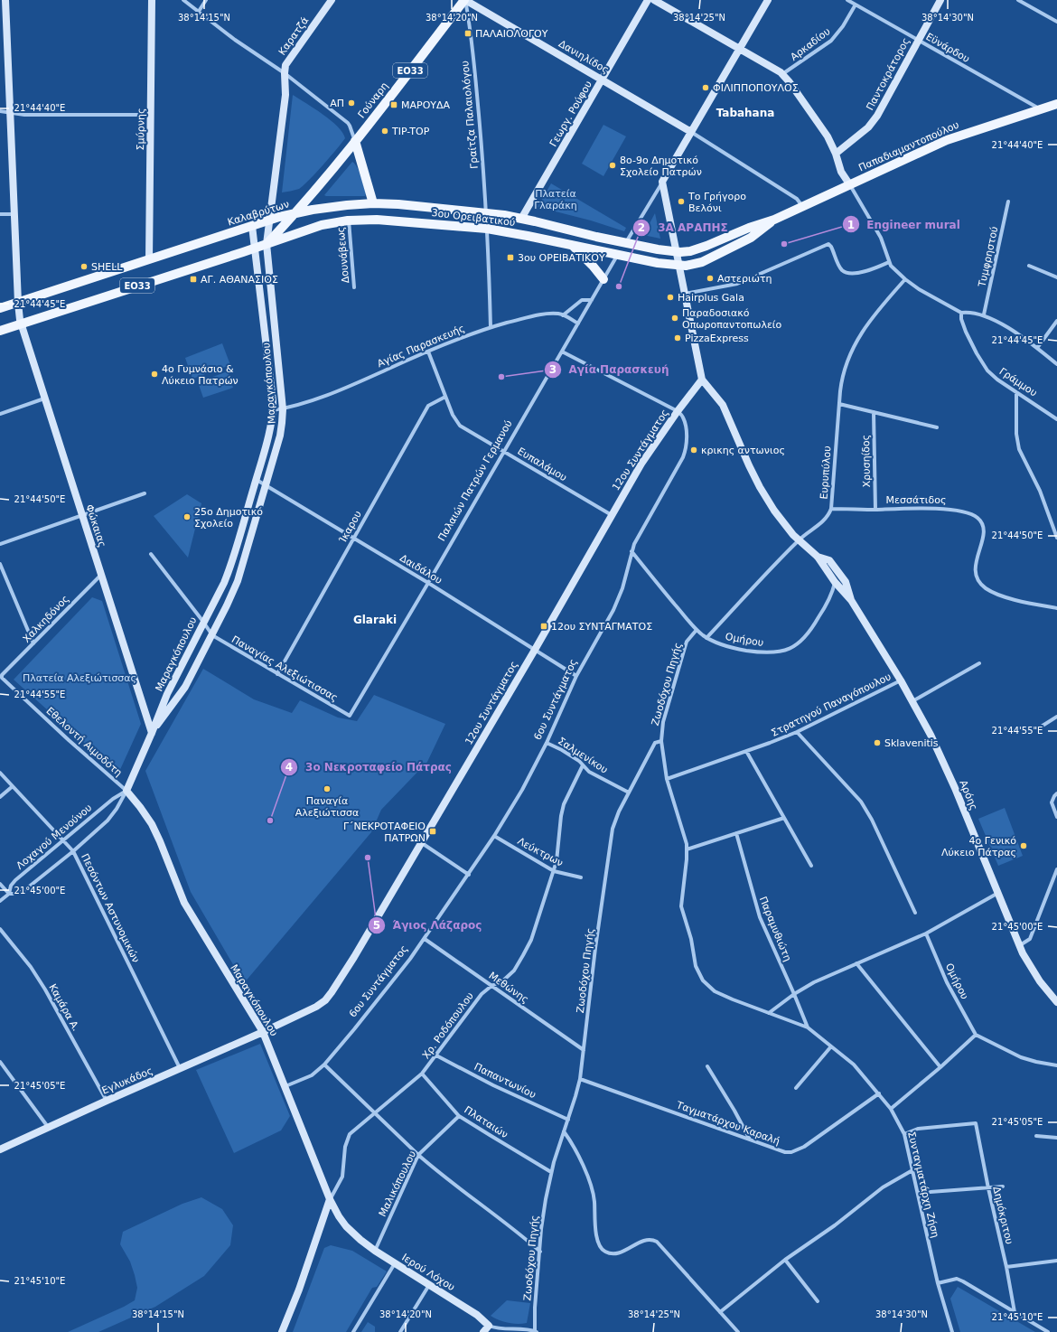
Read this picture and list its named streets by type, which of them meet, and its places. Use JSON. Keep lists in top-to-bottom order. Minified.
{"streets":{"main road":["ΕΟ33","Γούναρη","Παπαδιαμαντοπούλου","Καλαβρύτων","3ου Ορειβατικού"],"street":["Καρατζά","Αρκαδίου","Εϋνάρδου","Δανιηλίδος","Παντοκράτορος","Γεωργ. Ρούφου","Γραίτζα Παλαιολόγου","Σμύρνης","Δουνάβεως","Τυμφρηστού","Αγίας Παρασκευής","Γράμμου","Μαραγκόπουλου","12ου Συντάγματος","Χρυσηίδος","Ευπαλάμου","Ευρυπύλου","Παλαιών Πατρών Γερμανού","Μεσσάτιδος","Φώκαιας","Ίκαρου","Δαιδάλου","Χαλκηδόνος","Ομήρου","Παναγίας Αλεξιώτισσας","Ζωοδόχου Πηγής","6ου Συντάγματος","Στρατηγού Παναγόπουλου","Εθελοντή Αιμοδότη","Σαλμενίκου","Αρόης","Λοχαγού Μενούνου","Λεύκτρων","Πεσόντων Αστυνομικών","Παραμυθιώτη","Μεθώνης","Καμάρα Α.","Χρ. Ροδόπουλου","Εγλυκάδος","Παπαντωνίου","Πλαταιών","Ταγματάρχου Καραλή","Μαλικόπουλου","Συνταγματάρχη Ζήση","Δημόκριτου","Ιερού Λόχου"]},"crossings":[["Καρατζά","Μαραγκόπουλου"],["Αρκαδίου","Εϋνάρδου"],["Εϋνάρδου","Παντοκράτορος"],["Εϋνάρδου","Παπαδιαμαντοπούλου"],["Δανιηλίδος","Γούναρη"],["Δανιηλίδος","Γεωργ. Ρούφου"],["Δανιηλίδος","Γραίτζα Παλαιολόγου"],["Γούναρη","Γραίτζα Παλαιολόγου"],["Γούναρη","Καλαβρύτων"],["Γούναρη","3ου Ορειβατικού"],["Γεωργ. Ρούφου","3ου Ορειβατικού"],["Γραίτζα Παλαιολόγου","3ου Ορειβατικού"],["Γραίτζα Παλαιολόγου","Αγίας Παρασκευής"],["Σμύρνης","Καλαβρύτων"],["Παπαδιαμαντοπούλου","3ου Ορειβατικού"],["Καλαβρύτων","3ου Ορειβατικού"],["Καλαβρύτων","Μαραγκόπουλου"],["Καλαβρύτων","Φώκαιας"],["3ου Ορειβατικού","Δουνάβεως"],["3ου Ορειβατικού","Μαραγκόπουλου"],["3ου Ορειβατικού","Παλαιών Πατρών Γερμανού"],["Αγίας Παρασκευής","Μαραγκόπουλου"],["Αγίας Παρασκευής","Ευπαλάμου"],["Μαραγκόπουλου","12ου Συντάγματος"],["Μαραγκόπουλου","Φώκαιας"],["Μαραγκόπουλου","Δαιδάλου"],["Μαραγκόπουλου","Παναγίας Αλεξιώτισσας"],["Μαραγκόπουλου","6ου Συντάγματος"],["Μαραγκόπουλου","Εθελοντή Αιμοδότη"],["Μαραγκόπουλου","Λοχαγού Μενούνου"],["Μαραγκόπουλου","Χρ. Ροδόπουλου"],["Μαραγκόπουλου","Εγλυκάδος"],["Μαραγκόπουλου","Ιερού Λόχου"],["12ου Συντάγματος","Ευπαλάμου"],["12ου Συντάγματος","Δαιδάλου"],["12ου Συντάγματος","6ου Συντάγματος"],["12ου Συντάγματος","Εγλυκάδος"],["Χρυσηίδος","Μεσσάτιδος"],["Ευπαλάμου","Παλαιών Πατρών Γερμανού"],["Ευπαλάμου","Ίκαρου"],["Ευρυπύλου","Μεσσάτιδος"],["Ευρυπύλου","Ομήρου"],["Ευρυπύλου","Αρόης"],["Παλαιών Πατρών Γερμανού","Δαιδάλου"],["Παλαιών Πατρών Γερμανού","Παναγίας Αλεξιώτισσας"],["Φώκαιας","Χαλκηδόνος"],["Ίκαρου","Δαιδάλου"],["Ίκαρου","Παναγίας Αλεξιώτισσας"],["Δαιδάλου","6ου Συντάγματος"],["Χαλκηδόνος","Εθελοντή Αιμοδότη"],["Ομήρου","Ζωοδόχου Πηγής"],["Ομήρου","6ου Συντάγματος"],["Ομήρου","Αρόης"],["Ζωοδόχου Πηγής","Σαλμενίκου"],["Ζωοδόχου Πηγής","Μεθώνης"],["Ζωοδόχου Πηγής","Παπαντωνίου"],["Ζωοδόχου Πηγής","Πλαταιών"],["Ζωοδόχου Πηγής","Ταγματάρχου Καραλή"],["Ζωοδόχου Πηγής","Συνταγματάρχη Ζήση"],["6ου Συντάγματος","Σαλμενίκου"],["6ου Συντάγματος","Λεύκτρων"],["6ου Συντάγματος","Μεθώνης"],["Στρατηγού Παναγόπουλου","Αρόης"],["Στρατηγού Παναγόπουλου","Συνταγματάρχη Ζήση"],["Εθελοντή Αιμοδότη","Λοχαγού Μενούνου"],["Σαλμενίκου","Χρ. Ροδόπουλου"],["Λοχαγού Μενούνου","Πεσόντων Αστυνομικών"],["Λεύκτρων","Χρ. Ροδόπουλου"],["Πεσόντων Αστυνομικών","Εγλυκάδος"],["Παραμυθιώτη","Συνταγματάρχη Ζήση"],["Μεθώνης","Χρ. Ροδόπουλου"],["Καμάρα Α.","Εγλυκάδος"],["Χρ. Ροδόπουλου","Παπαντωνίου"],["Χρ. Ροδόπουλου","Πλαταιών"],["Χρ. Ροδόπουλου","Ιερού Λόχου"],["Πλαταιών","Μαλικόπουλου"],["Ταγματάρχου Καραλή","Συνταγματάρχη Ζήση"],["Μαλικόπουλου","Ιερού Λόχου"],["Συνταγματάρχη Ζήση","Δημόκριτου"]],"districts":["Tabahana","Glaraki"],"parks":["Πλατεία Γλαράκη","Πλατεία Αλεξιώτισσας"],"places":{"transit":["ΠΑΛΑΙΟΛΟΓΟΥ","ΜΑΡΟΥΔΑ","3ου ΟΡΕΙΒΑΤΙΚΟΥ","ΑΓ. ΑΘΑΝΑΣΙΟΣ","12ου ΣΥΝΤΑΓΜΑΤΟΣ","Γ΄ΝΕΚΡΟΤΑΦΕΙΟ ΠΑΤΡΩΝ"],"other":["ΦΙΛΙΠΠΟΠΟΥΛΟΣ","ΑΠ","TIP-TOP","8o-9ο Δημοτικό Σχολείο Πατρών","Το Γρήγορο Βελόνι","Engineer mural","SHELL","Αστεριώτη","3Α ΑΡΑΠΗΣ","Hairplus Gala","Παραδοσιακό Οπωροπαντοπωλείο","PizzaExpress","4ο Γυμνάσιο & Λύκειο Πατρών","Αγία Παρασκευή","κρικης αντωνιος","25ο Δημοτικό Σχολείο","Sklavenitis","Παναγία Αλεξιώτισσα","3o Νεκροταφείο Πάτρας","4ο Γενικό Λύκειο Πάτρας","Άγιος Λάζαρος"]},"coordinates":["38°14'15\"N","38°14'20\"N","38°14'25\"N","38°14'30\"N","21°44'40\"E","21°44'45\"E","21°44'50\"E","21°44'55\"E","21°45'00\"E","21°45'05\"E","21°45'10\"E"]}
